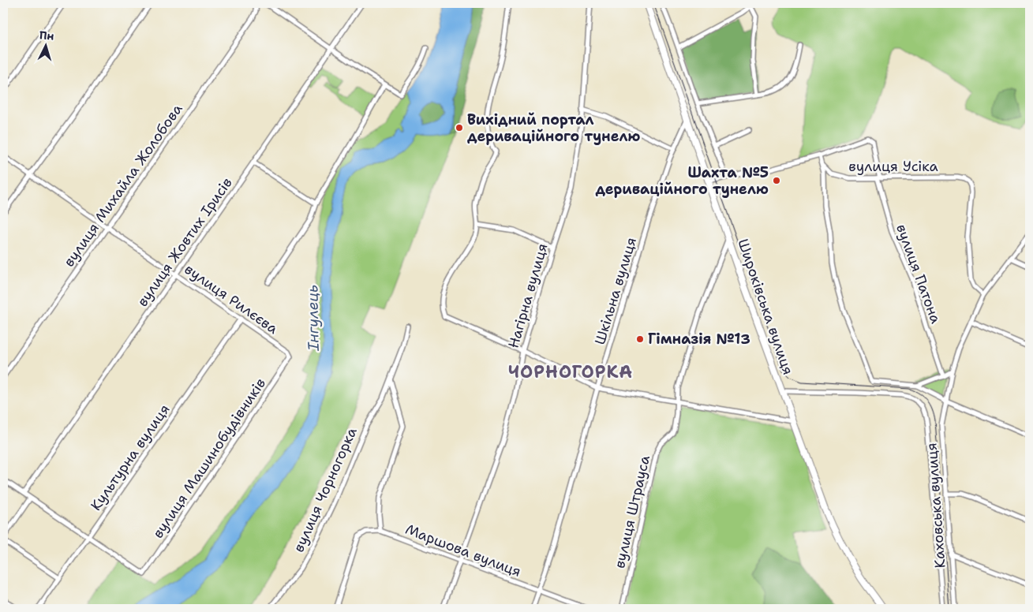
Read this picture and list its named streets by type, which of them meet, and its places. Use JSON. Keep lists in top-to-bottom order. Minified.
{"streets":{"main road":["Широківська вулиця"],"street":["вулиця Усіка","вулиця Михайла Жолобова","вулиця Жовтих Ірисів","вулиця Патона","Шкільна вулиця","Нагірна вулиця","вулиця Рилєєва","Культурна вулиця","вулиця Машинобудівників","вулиця Чорногорка","Каховська вулиця","вулиця Штрауса","Маршова вулиця"]},"crossings":[["вулиця Усіка","вулиця Патона"],["вулиця Усіка","Каховська вулиця"],["вулиця Михайла Жолобова","вулиця Рилєєва"],["вулиця Жовтих Ірисів","вулиця Рилєєва"],["Шкільна вулиця","Широківська вулиця"],["Шкільна вулиця","Маршова вулиця"],["Нагірна вулиця","Маршова вулиця"],["вулиця Рилєєва","Культурна вулиця"],["вулиця Рилєєва","вулиця Машинобудівників"],["Широківська вулиця","вулиця Штрауса"],["Культурна вулиця","вулиця Машинобудівників"]],"districts":["ЧОРНОГОРКА"],"water":["Інгулець"],"places":["Вихідний портал дериваційного тунелю","Шахта №5 дериваційного тунелю","Гімназія №13"],"north":"top"}
